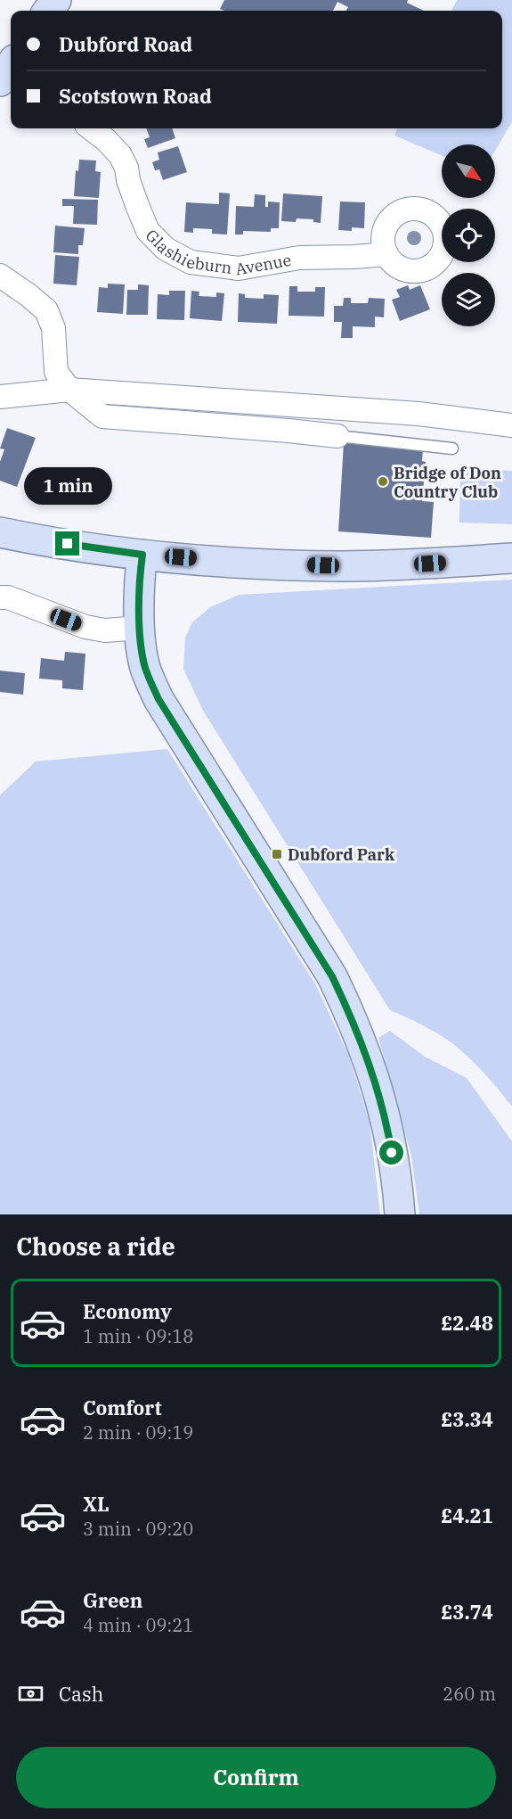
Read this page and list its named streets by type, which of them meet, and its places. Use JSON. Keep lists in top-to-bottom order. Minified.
{"streets":{"street":["Glashieburn Avenue"]},"places":{"other":["Bridge of Don Country Club"],"transit":["Dubford Park"]},"north":"bottom right","page":{"banner":["Dubford Road","Scotstown Road"],"bubble":"1 min","heading":"Choose a ride","list":[{"name":"Economy","note":"1 min · 09:18","value":"£2.48"},{"name":"Comfort","note":"2 min · 09:19","value":"£3.34"},{"name":"XL","note":"3 min · 09:20","value":"£4.21"},{"name":"Green","note":"4 min · 09:21","value":"£3.74"}],"pay":["Cash","260 m"],"buttons":"Confirm"}}
